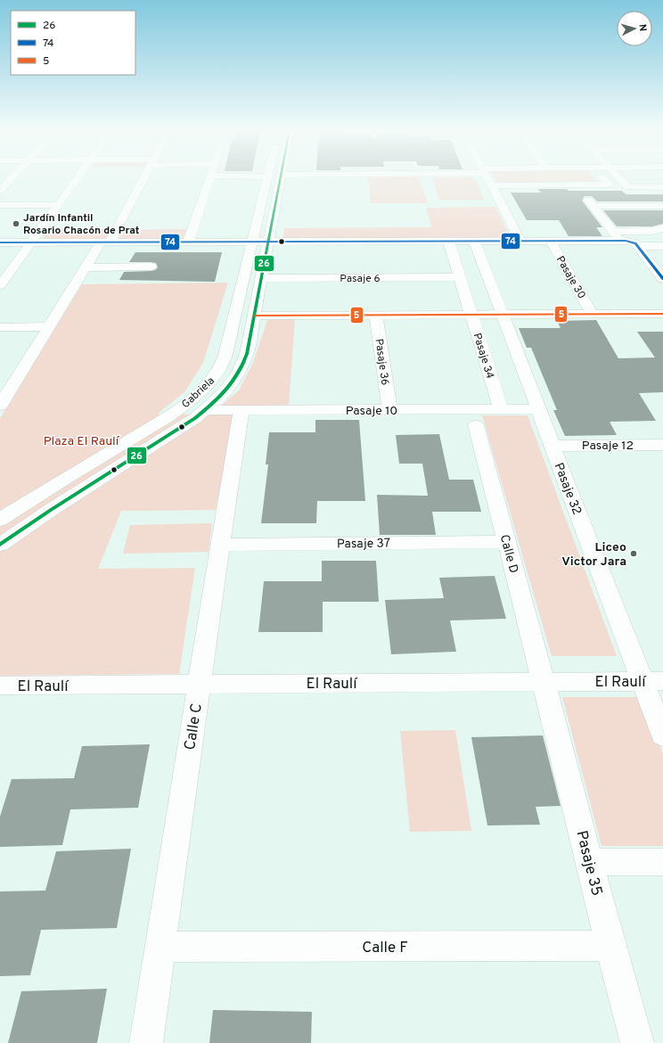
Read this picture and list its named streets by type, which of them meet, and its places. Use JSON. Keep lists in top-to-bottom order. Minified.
{"streets":{"street":["Pasaje 30","Pasaje 6","Pasaje 34","Pasaje 36","Gabriela","Pasaje 10","Pasaje 12","Pasaje 32","Pasaje 37","Calle D","El Raulí","Calle C","Pasaje 35","Calle F"]},"crossings":[["Pasaje 6","Pasaje 34"],["Pasaje 6","Gabriela"],["Pasaje 34","Pasaje 10"],["Pasaje 36","Pasaje 10"],["Gabriela","Pasaje 10"],["Pasaje 10","Pasaje 32"],["Pasaje 10","Calle C"],["Pasaje 12","Pasaje 32"],["Pasaje 32","El Raulí"],["Pasaje 37","Calle D"],["Pasaje 37","Calle C"],["Calle D","El Raulí"],["Calle D","Pasaje 35"],["El Raulí","Calle C"],["El Raulí","Pasaje 35"],["Calle C","Calle F"],["Pasaje 35","Calle F"]],"parks":["Plaza El Raulí"],"places":["Jardín Infantil Rosario Chacón de Prat","Liceo Victor Jara"],"lines":["transit line 26","transit line 74","transit line 5"],"legend":["26","74","5"],"north":"right"}
